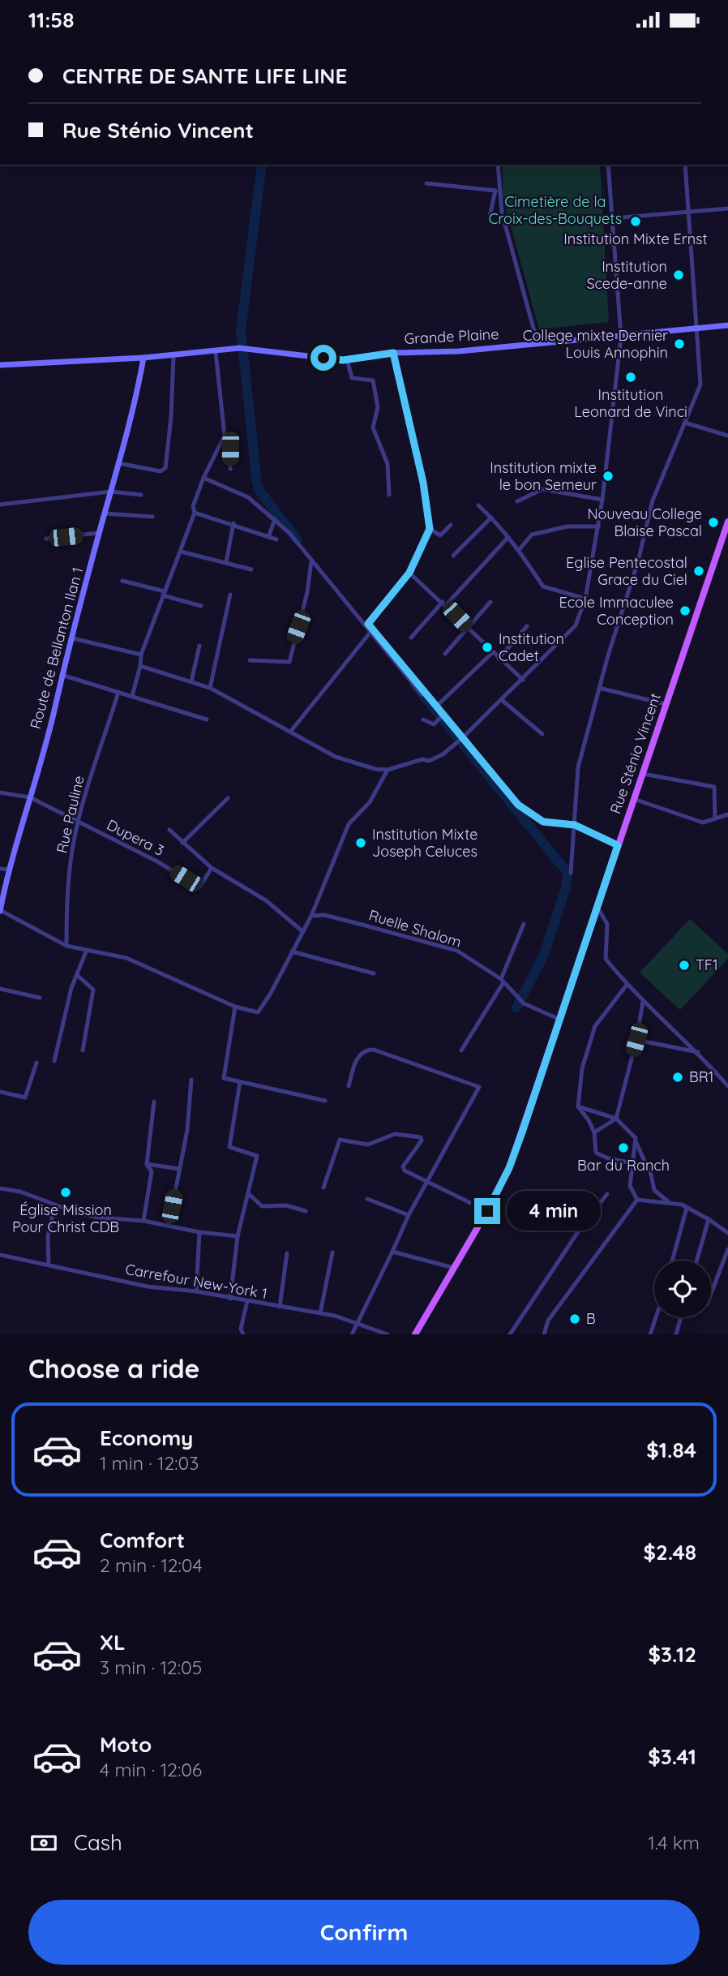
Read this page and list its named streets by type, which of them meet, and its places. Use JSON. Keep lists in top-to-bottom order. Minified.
{"streets":{"main road":["Rue Sténio Vincent"],"street":["Grande Plaine","Route de Bellanton Ilan 1","Rue Pauline","Dupera 3","Ruelle Shalom","Carrefour New-York 1"]},"crossings":[["Grande Plaine","Route de Bellanton Ilan 1"],["Route de Bellanton Ilan 1","Dupera 3"],["Rue Sténio Vincent","Ruelle Shalom"],["Rue Pauline","Dupera 3"]],"parks":["Cimetière de la Croix-des-Bouquets"],"places":["Institution Mixte Ernst","Institution Scede-anne","College mixte Dernier Louis Annophin","Institution Leonard de Vinci","Institution mixte le bon Semeur","Nouveau College Blaise Pascal","Eglise Pentecostal Grace du Ciel","Ecole Immaculee Conception","Institution Cadet","Institution Mixte Joseph Celuces","TF1","BR1","Bar du Ranch","Église Mission Pour Christ CDB","B"],"page":{"status":"11:58","banner":["CENTRE DE SANTE LIFE LINE","Rue Sténio Vincent"],"bubble":"4 min","heading":"Choose a ride","list":[{"name":"Economy","note":"1 min · 12:03","value":"$1.84"},{"name":"Comfort","note":"2 min · 12:04","value":"$2.48"},{"name":"XL","note":"3 min · 12:05","value":"$3.12"},{"name":"Moto","note":"4 min · 12:06","value":"$3.41"}],"pay":["Cash","1.4 km"],"buttons":"Confirm"}}
